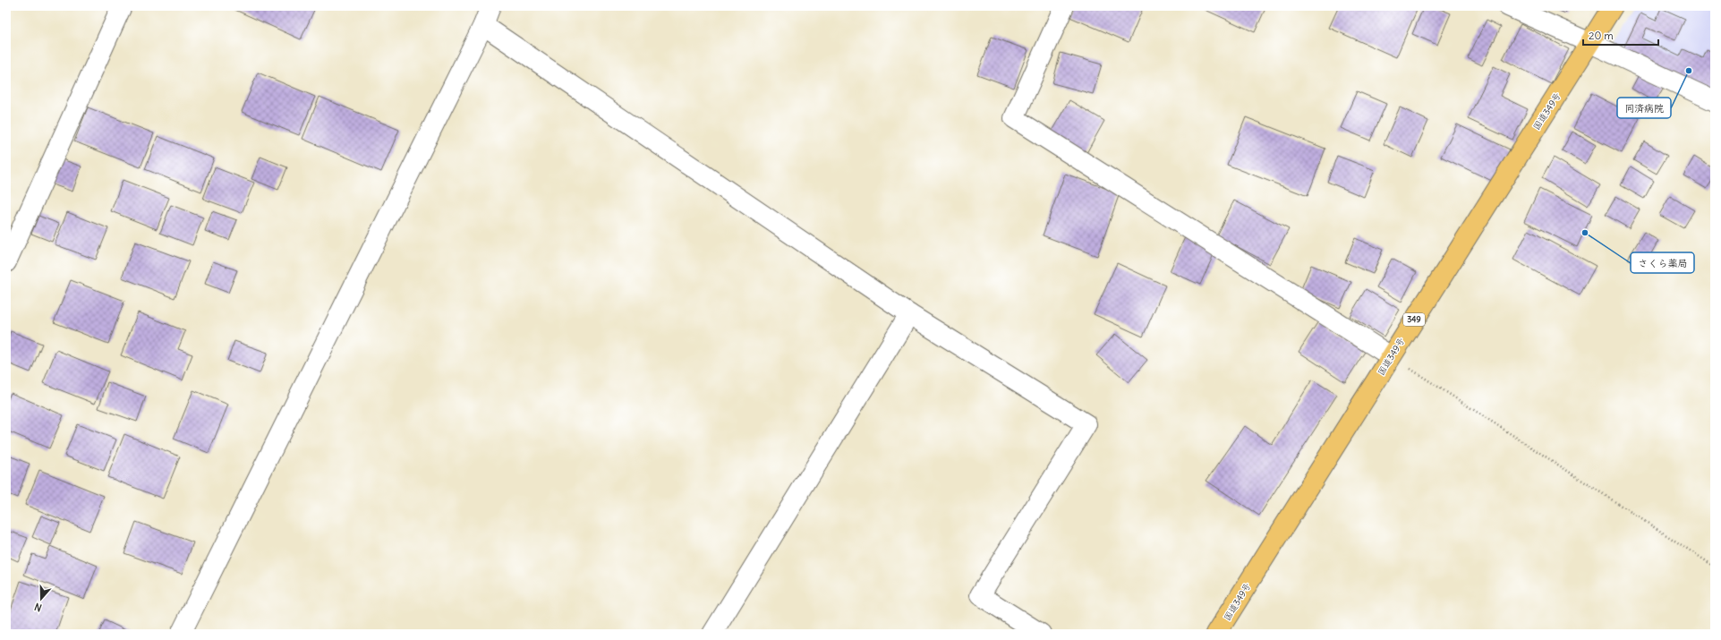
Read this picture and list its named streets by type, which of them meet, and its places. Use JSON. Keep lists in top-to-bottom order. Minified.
{"streets":{"highway":["国道349号","349"]},"places":["同済病院","さくら薬局"],"scale_bar":"20 m","north":"bottom"}
